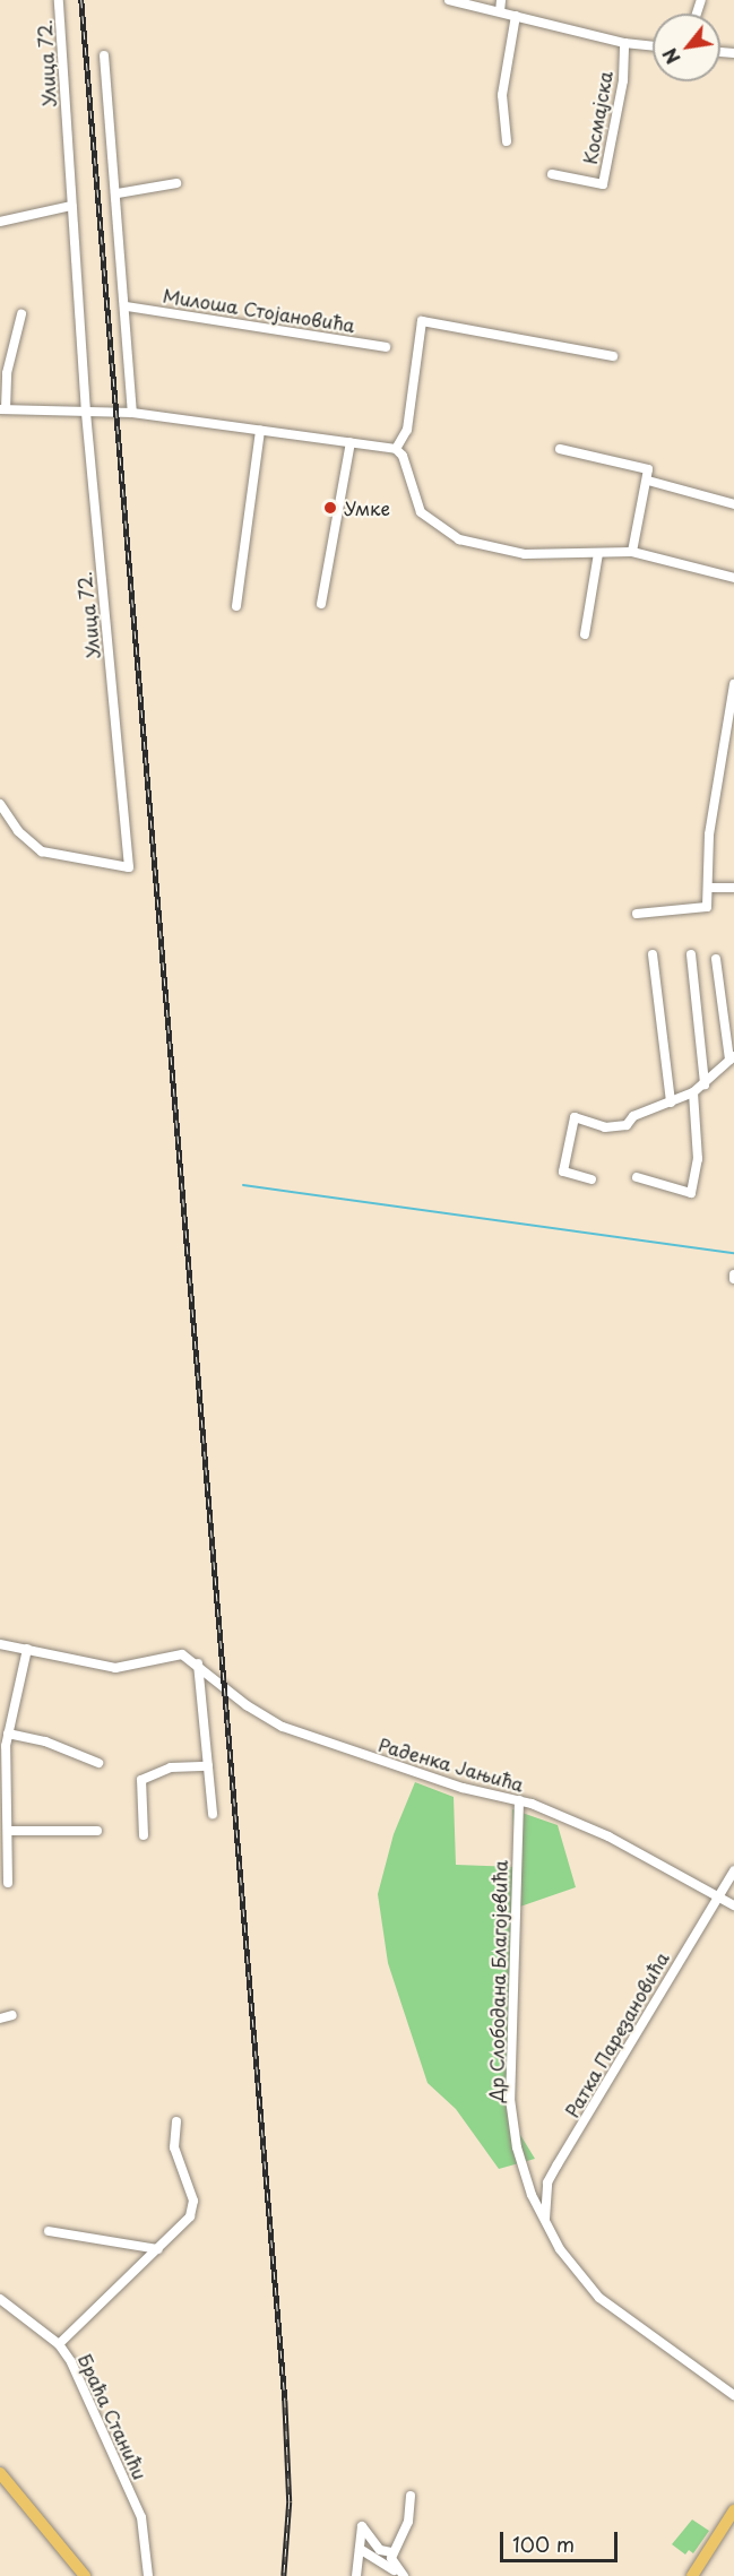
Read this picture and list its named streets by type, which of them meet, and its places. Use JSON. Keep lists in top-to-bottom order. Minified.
{"streets":{"street":["Улица 72.","Космајска","Милоша Стојановића","Раденка Јањића","Др Слободана Благојевића","Ратка Парезановића","Браћа Станићи"]},"crossings":[["Раденка Јањића","Др Слободана Благојевића"],["Раденка Јањића","Ратка Парезановића"],["Др Слободана Благојевића","Ратка Парезановића"]],"places":["Умке"],"scale_bar":"100 m","north":"bottom left"}
